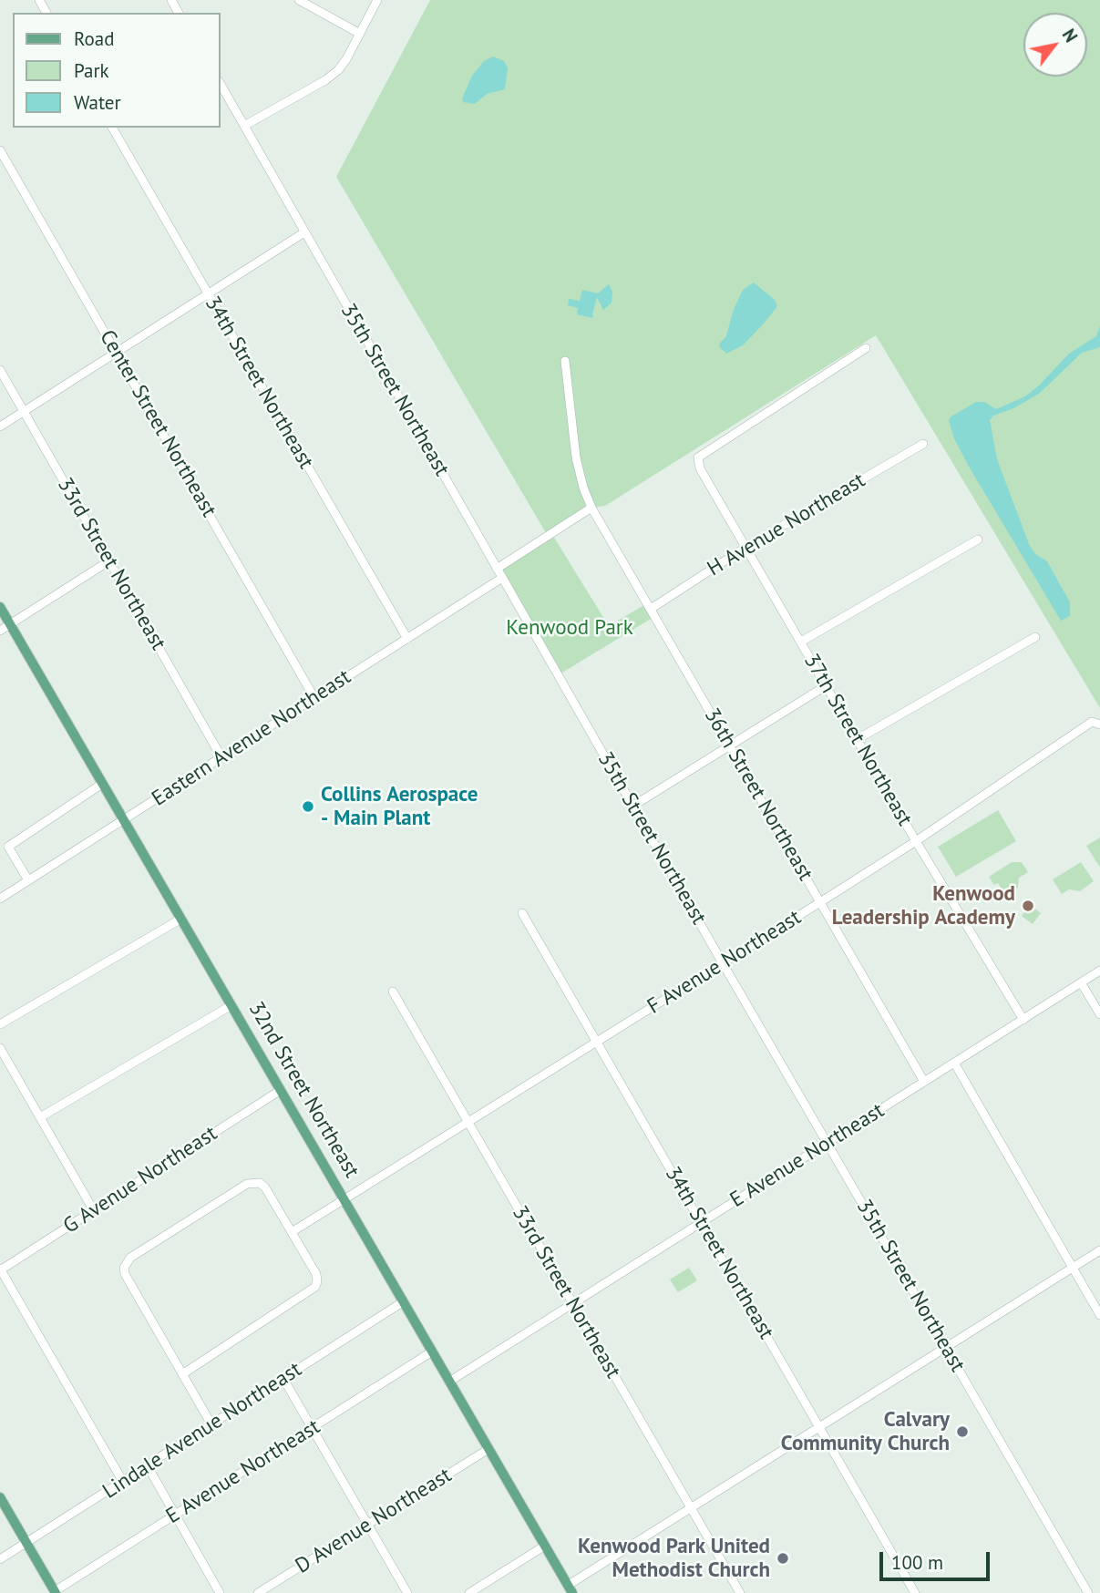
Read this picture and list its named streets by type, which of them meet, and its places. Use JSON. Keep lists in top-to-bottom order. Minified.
{"streets":{"main road":["32nd Street Northeast"],"street":["34th Street Northeast","35th Street Northeast","Center Street Northeast","H Avenue Northeast","33rd Street Northeast","Eastern Avenue Northeast","37th Street Northeast","36th Street Northeast","F Avenue Northeast","E Avenue Northeast","G Avenue Northeast","Lindale Avenue Northeast","D Avenue Northeast"]},"crossings":[["34th Street Northeast","Eastern Avenue Northeast"],["34th Street Northeast","F Avenue Northeast"],["34th Street Northeast","E Avenue Northeast"],["35th Street Northeast","Eastern Avenue Northeast"],["35th Street Northeast","F Avenue Northeast"],["35th Street Northeast","E Avenue Northeast"],["Center Street Northeast","Eastern Avenue Northeast"],["H Avenue Northeast","37th Street Northeast"],["H Avenue Northeast","36th Street Northeast"],["33rd Street Northeast","Eastern Avenue Northeast"],["33rd Street Northeast","F Avenue Northeast"],["33rd Street Northeast","E Avenue Northeast"],["Eastern Avenue Northeast","32nd Street Northeast"],["37th Street Northeast","F Avenue Northeast"],["37th Street Northeast","E Avenue Northeast"],["36th Street Northeast","F Avenue Northeast"],["36th Street Northeast","E Avenue Northeast"],["F Avenue Northeast","32nd Street Northeast"],["32nd Street Northeast","E Avenue Northeast"],["32nd Street Northeast","G Avenue Northeast"],["32nd Street Northeast","Lindale Avenue Northeast"],["32nd Street Northeast","D Avenue Northeast"]],"parks":["Kenwood Park"],"places":["Collins Aerospace - Main Plant","Kenwood Leadership Academy","Calvary Community Church","Kenwood Park United Methodist Church"],"legend":["Road","Park","Water"],"scale_bar":"100 m","north":"top right"}
